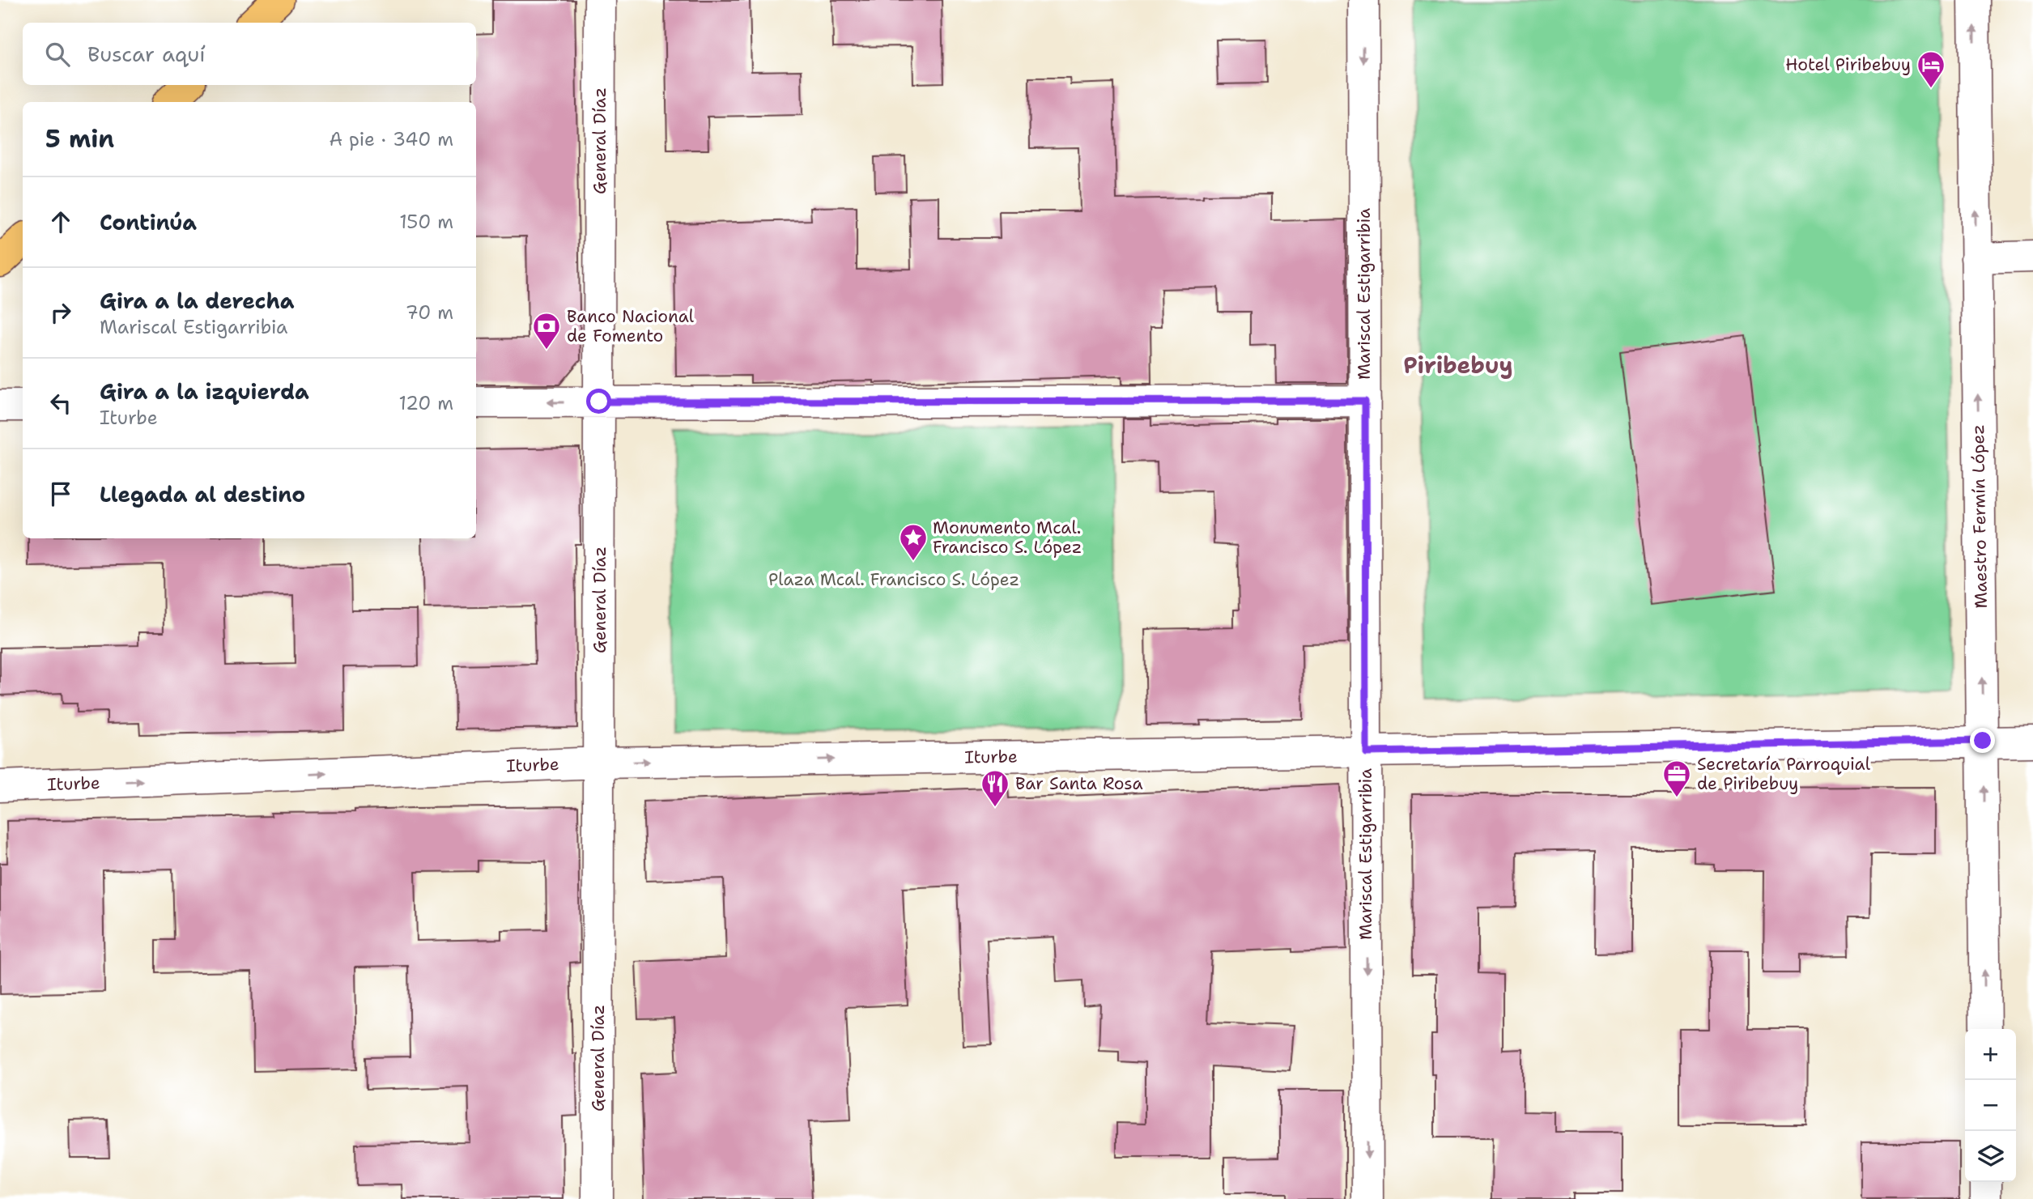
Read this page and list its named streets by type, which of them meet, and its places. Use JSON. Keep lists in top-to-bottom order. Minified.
{"streets":{"street":["General Díaz","Mariscal Estigarribia","Maestro Fermín López","Iturbe"]},"crossings":[["General Díaz","Iturbe"],["Mariscal Estigarribia","Iturbe"],["Maestro Fermín López","Iturbe"]],"one_way":["Mariscal Estigarribia","Maestro Fermín López","Iturbe"],"districts":["Piribebuy"],"parks":["Plaza Mcal. Francisco S. López"],"places":{"hotel":["Hotel Piribebuy"],"bank":["Banco Nacional de Fomento"],"place":["Monumento Mcal. Francisco S. López"],"office":["Secretaría Parroquial de Piribebuy"],"restaurant":["Bar Santa Rosa"]},"page":{"search":"Buscar aquí","heading":["5 min","A pie · 340 m"],"list":[["Continúa","150 m"],["Gira a la derecha","Mariscal Estigarribia","70 m"],["Gira a la izquierda","Iturbe","120 m"],"Llegada al destino"],"map_buttons":["+","−"]}}
